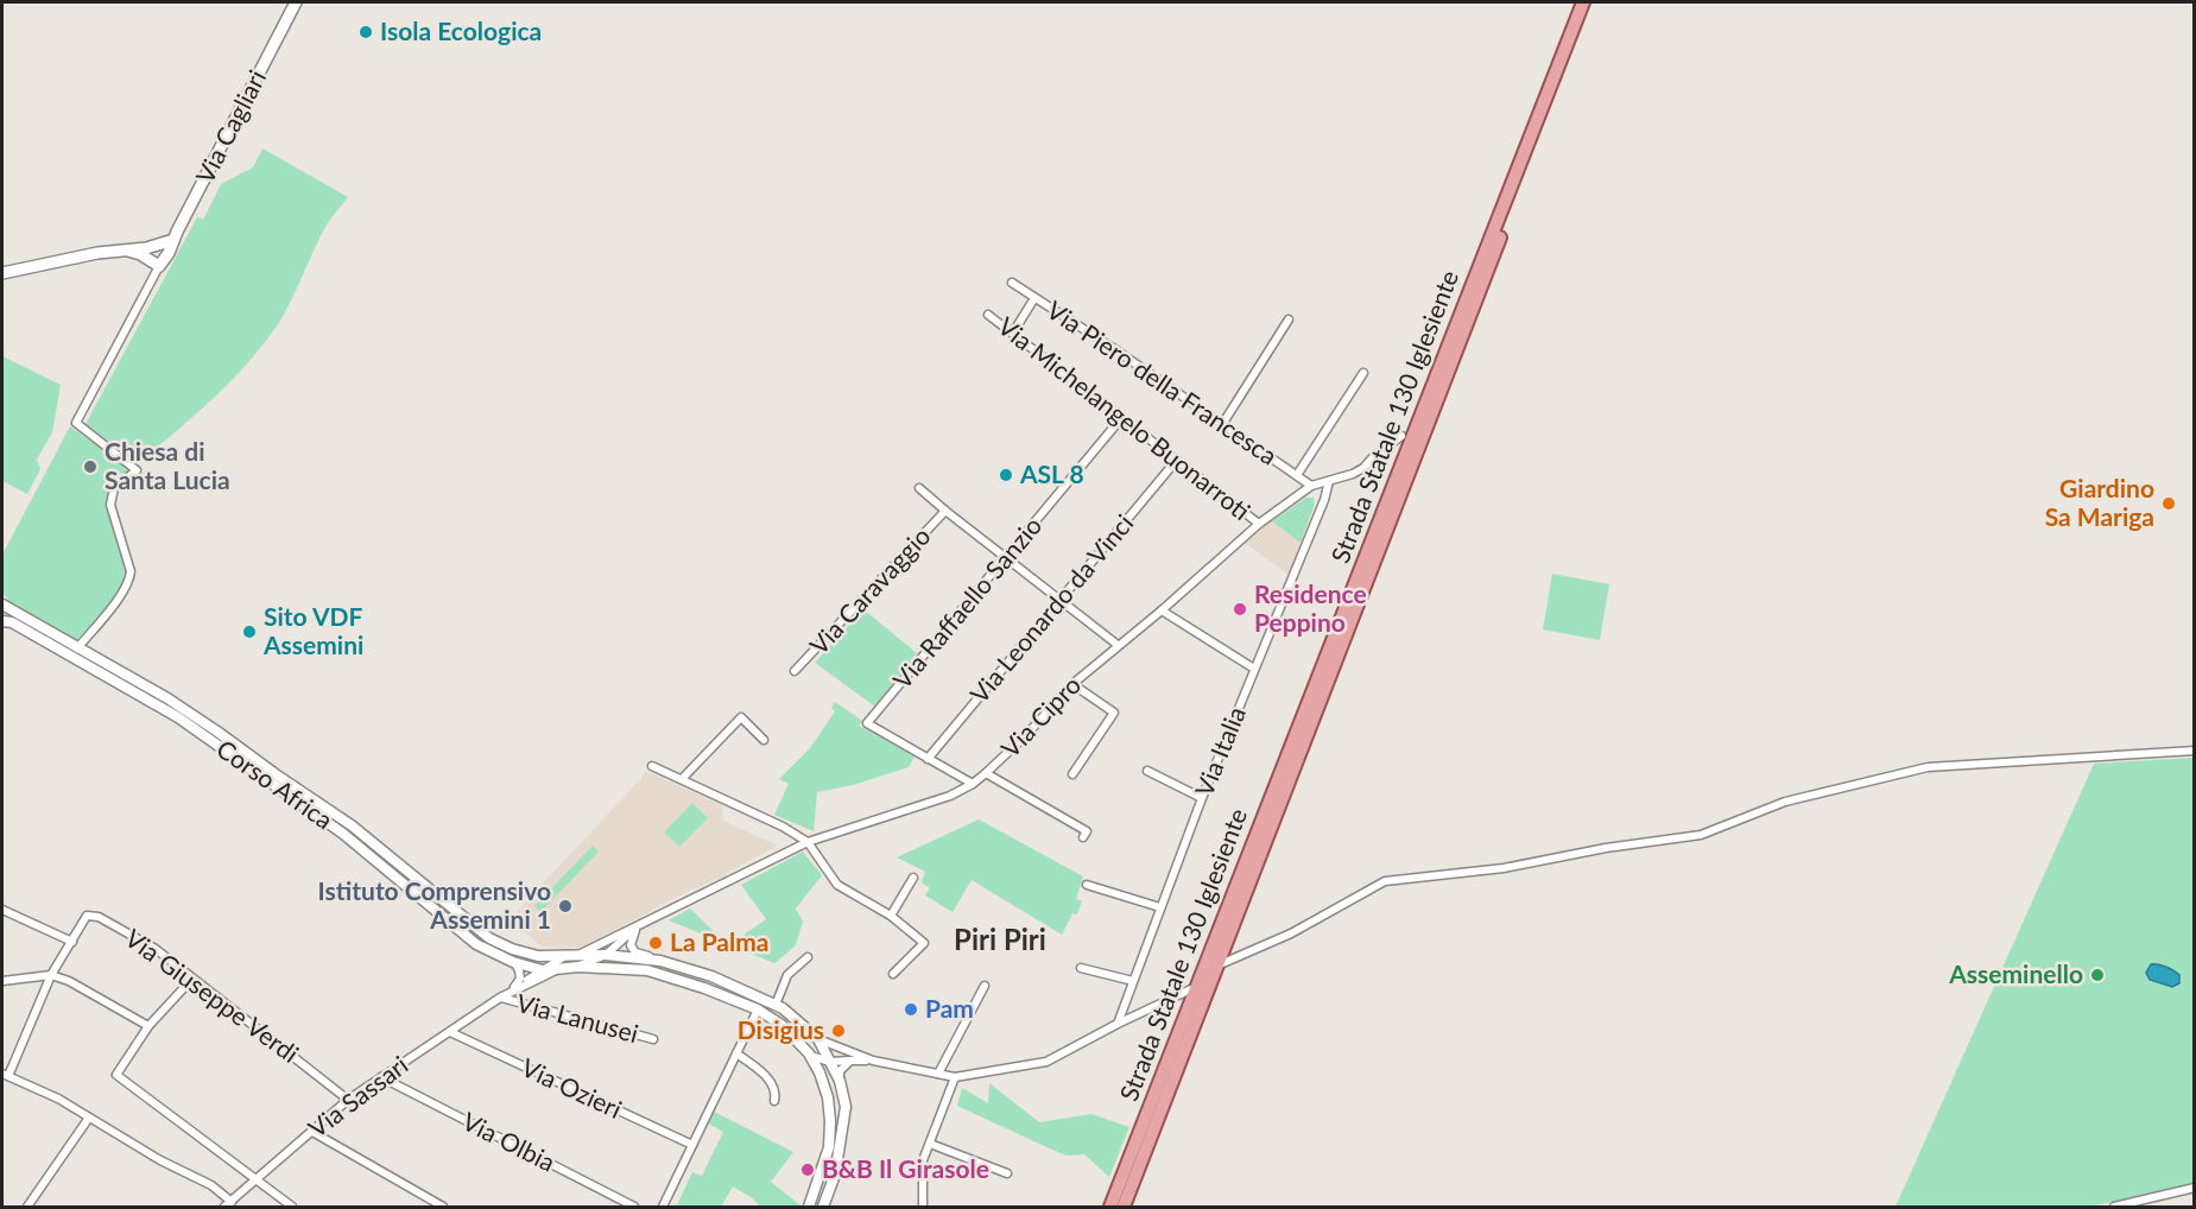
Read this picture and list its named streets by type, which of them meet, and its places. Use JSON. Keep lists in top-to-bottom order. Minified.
{"streets":{"main road":["Via Cagliari","Strada Statale 130 Iglesiente"],"street":["Via Piero della Francesca","Via Michelangelo Buonarroti","Via Caravaggio","Via Raffaello Sanzio","Via Leonardo da Vinci","Via Cipro","Via Italia","Corso Africa","Via Giuseppe Verdi","Via Lanusei","Via Ozieri","Via Sassari","Via Olbia"]},"crossings":[["Via Piero della Francesca","Via Cipro"],["Via Michelangelo Buonarroti","Via Raffaello Sanzio"],["Via Michelangelo Buonarroti","Via Leonardo da Vinci"],["Via Michelangelo Buonarroti","Via Cipro"],["Via Raffaello Sanzio","Via Leonardo da Vinci"],["Via Cipro","Via Italia"],["Via Cipro","Corso Africa"],["Via Cipro","Via Sassari"],["Corso Africa","Via Sassari"],["Via Giuseppe Verdi","Via Sassari"],["Via Lanusei","Via Sassari"],["Via Ozieri","Via Sassari"],["Via Sassari","Via Olbia"]],"districts":["Piri Piri"],"places":["Isola Ecologica","Chiesa di Santa Lucia","ASL 8","Giardino Sa Mariga","Residence Peppino","Sito VDF Assemini","Istituto Comprensivo Assemini 1","La Palma","Asseminello","Pam","Disigius","B&B Il Girasole"]}
